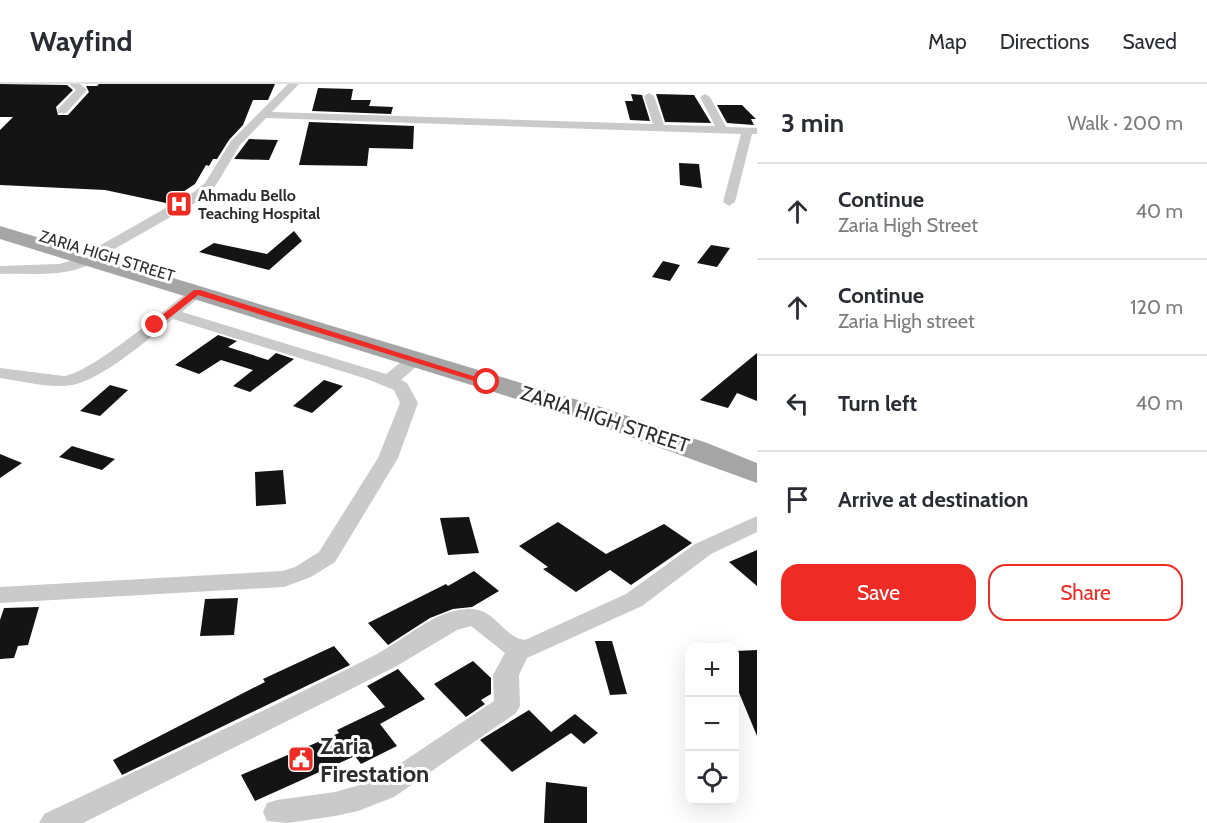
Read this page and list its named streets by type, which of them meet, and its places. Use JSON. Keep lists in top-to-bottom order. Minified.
{"streets":{"main road":["ZARIA HIGH STREET"]},"places":{"hospital":["Ahmadu Bello Teaching Hospital"],"public building":["Zaria Firestation"]},"page":{"header":"Wayfind","nav":["Map","Directions","Saved"],"heading":["3 min","Walk · 200 m"],"list":[["Continue","Zaria High Street","40 m"],["Continue","Zaria High street","120 m"],["Turn left","40 m"],"Arrive at destination"],"buttons":["Save","Share"],"map_buttons":["+","−"]}}
